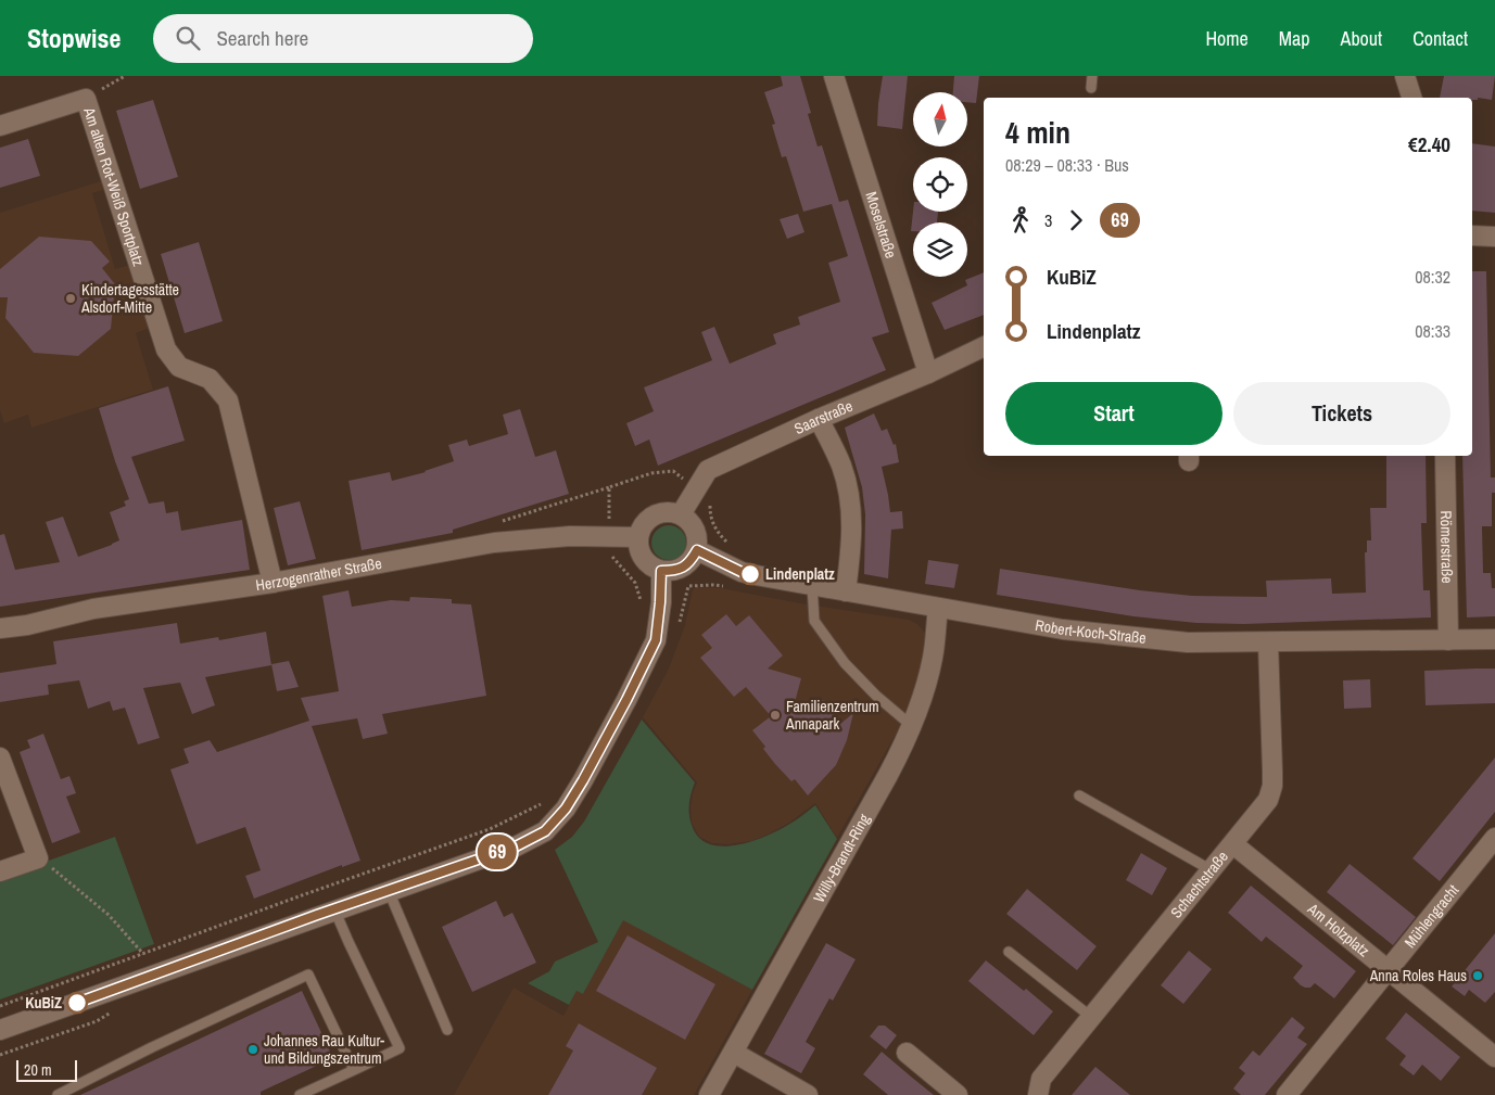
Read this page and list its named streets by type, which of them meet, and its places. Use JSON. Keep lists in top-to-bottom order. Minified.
{"streets":{"street":["Am alten Rot-Weiß Sportplatz","Moselstraße","Saarstraße","Römerstraße","Herzogenrather Straße","Robert-Koch-Straße","Willy-Brandt-Ring","Schachtstraße","Mühlengracht","Am Holzplatz"]},"crossings":[["Am alten Rot-Weiß Sportplatz","Herzogenrather Straße"],["Moselstraße","Saarstraße"],["Saarstraße","Herzogenrather Straße"],["Saarstraße","Robert-Koch-Straße"],["Römerstraße","Robert-Koch-Straße"],["Herzogenrather Straße","Robert-Koch-Straße"],["Robert-Koch-Straße","Willy-Brandt-Ring"],["Robert-Koch-Straße","Schachtstraße"],["Schachtstraße","Am Holzplatz"],["Mühlengracht","Am Holzplatz"]],"places":["Kindertagesstätte Alsdorf-Mitte","Lindenplatz","Familienzentrum Annapark","Anna Roles Haus","KuBiZ","Johannes Rau Kultur- und Bildungszentrum"],"lines":["bus line 69"],"scale_bar":"20 m","north":"top","page":{"header":"Stopwise","search":"Search here","nav":["Home","Map","About","Contact"],"on_map":"69","heading":["4 min","08:29 – 08:33 · Bus","€2.40"],"legs":["3","69"],"list":[{"name":"KuBiZ","value":"08:32"},{"name":"Lindenplatz","value":"08:33"}],"buttons":["Start","Tickets"],"scale":"20 m"}}
